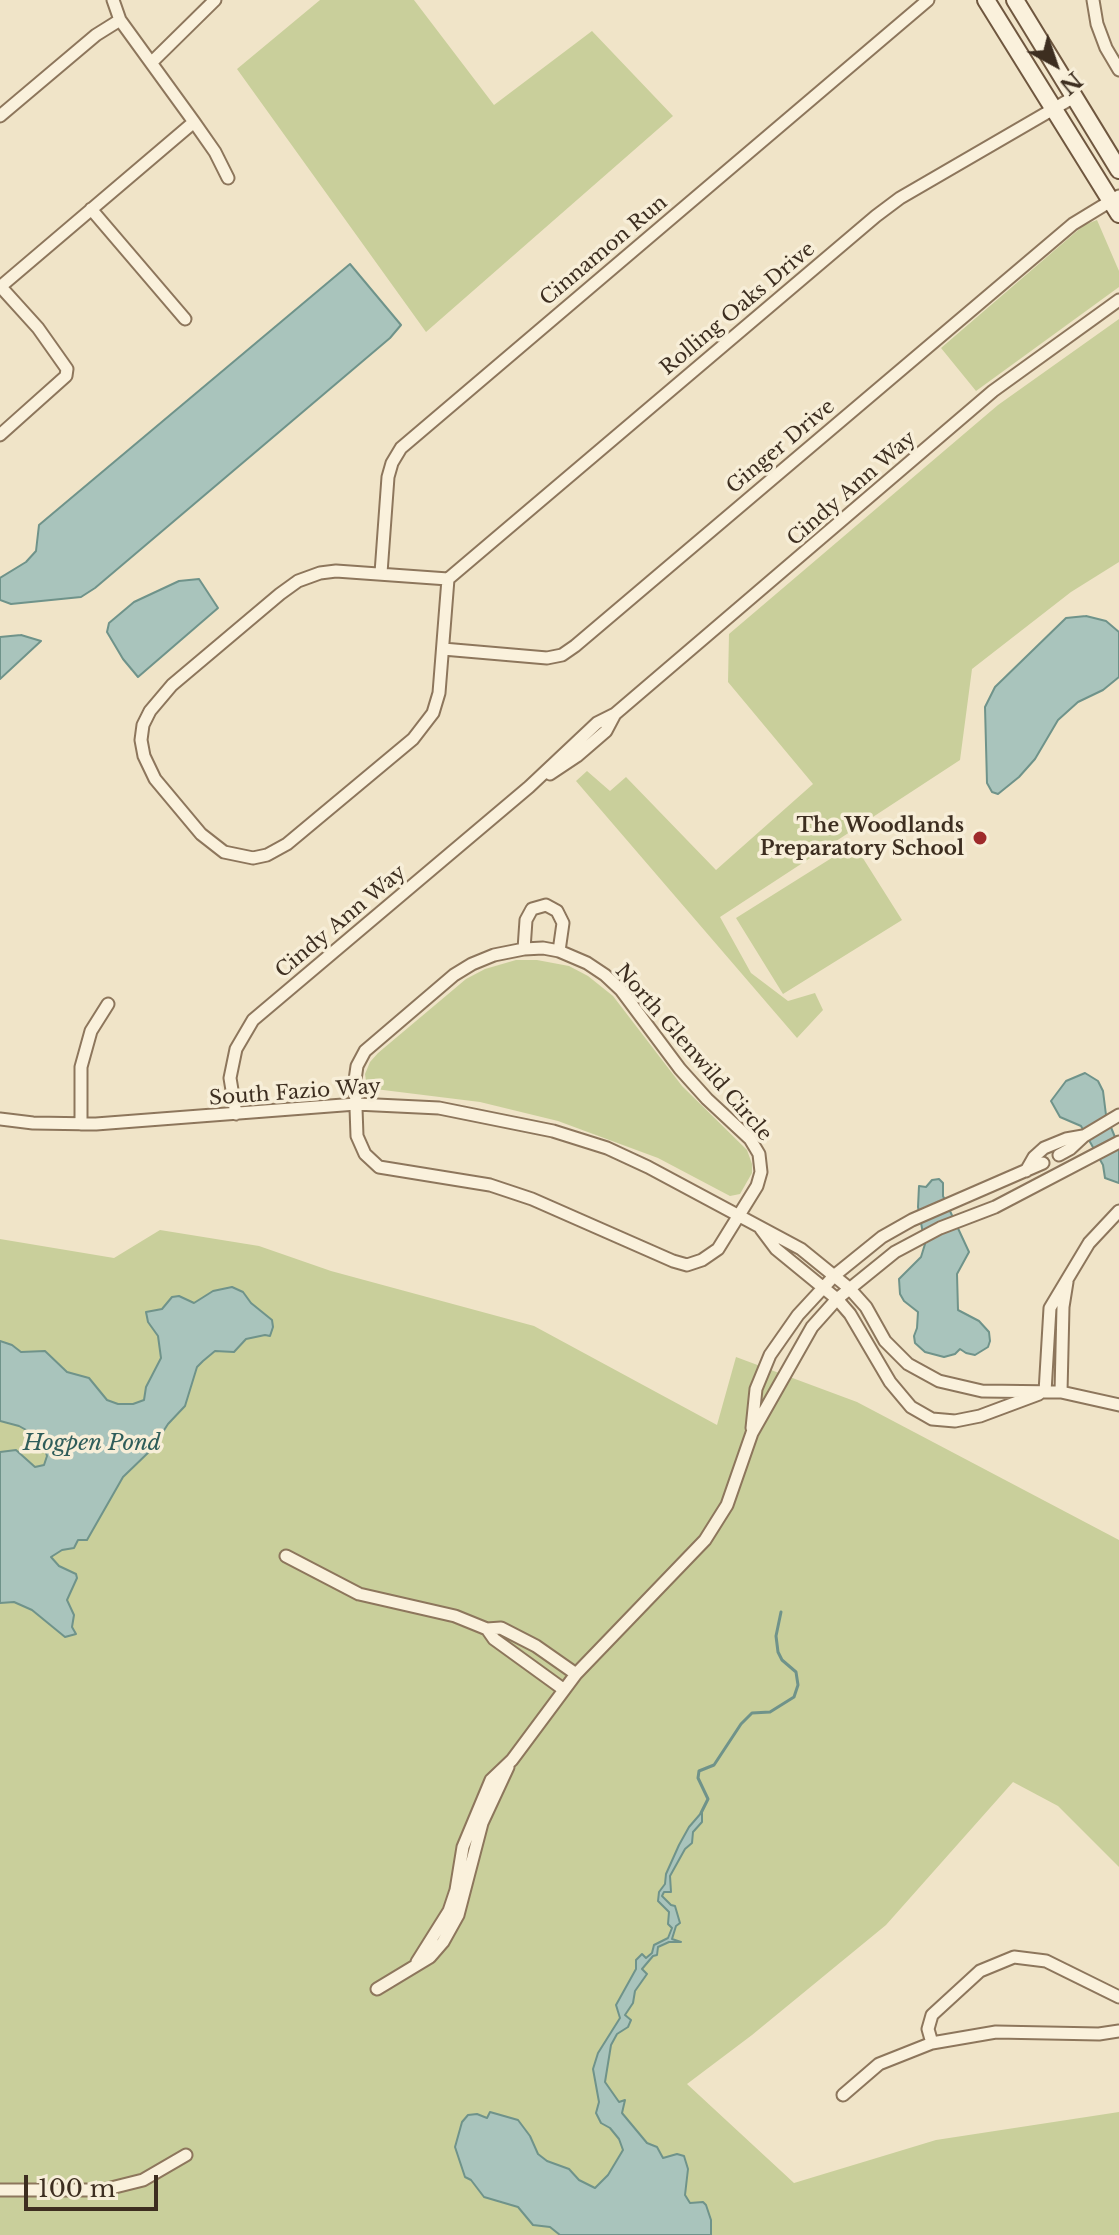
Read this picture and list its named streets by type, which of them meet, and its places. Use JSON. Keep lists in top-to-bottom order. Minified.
{"streets":{"street":["Cinnamon Run","Rolling Oaks Drive","Ginger Drive","Cindy Ann Way","North Glenwild Circle","South Fazio Way"]},"crossings":[["Cindy Ann Way","South Fazio Way"],["North Glenwild Circle","South Fazio Way"]],"water":["Hogpen Pond"],"places":["The Woodlands Preparatory School"],"scale_bar":"100 m","north":"bottom right"}
